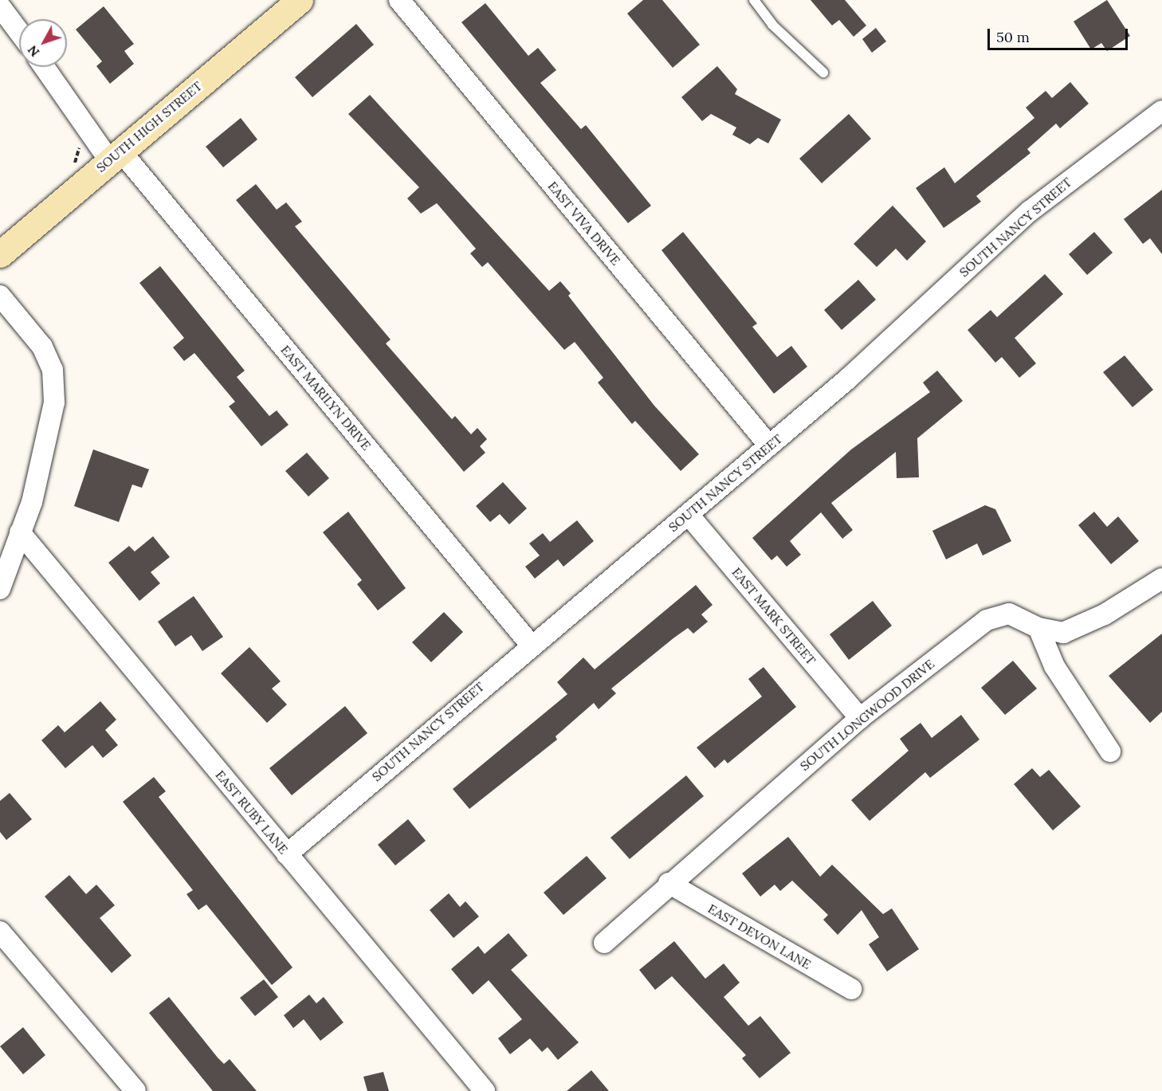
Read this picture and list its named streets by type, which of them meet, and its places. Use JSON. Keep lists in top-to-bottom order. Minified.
{"streets":{"street":["SOUTH HIGH STREET","EAST VIVA DRIVE","SOUTH NANCY STREET","EAST MARILYN DRIVE","EAST MARK STREET","SOUTH LONGWOOD DRIVE","EAST RUBY LANE","EAST DEVON LANE"]},"crossings":[["SOUTH HIGH STREET","EAST MARILYN DRIVE"],["EAST VIVA DRIVE","SOUTH NANCY STREET"],["SOUTH NANCY STREET","EAST MARILYN DRIVE"],["SOUTH NANCY STREET","EAST MARK STREET"],["SOUTH NANCY STREET","EAST RUBY LANE"],["EAST MARK STREET","SOUTH LONGWOOD DRIVE"],["SOUTH LONGWOOD DRIVE","EAST DEVON LANE"]],"scale_bar":"50 m","north":"bottom left"}
